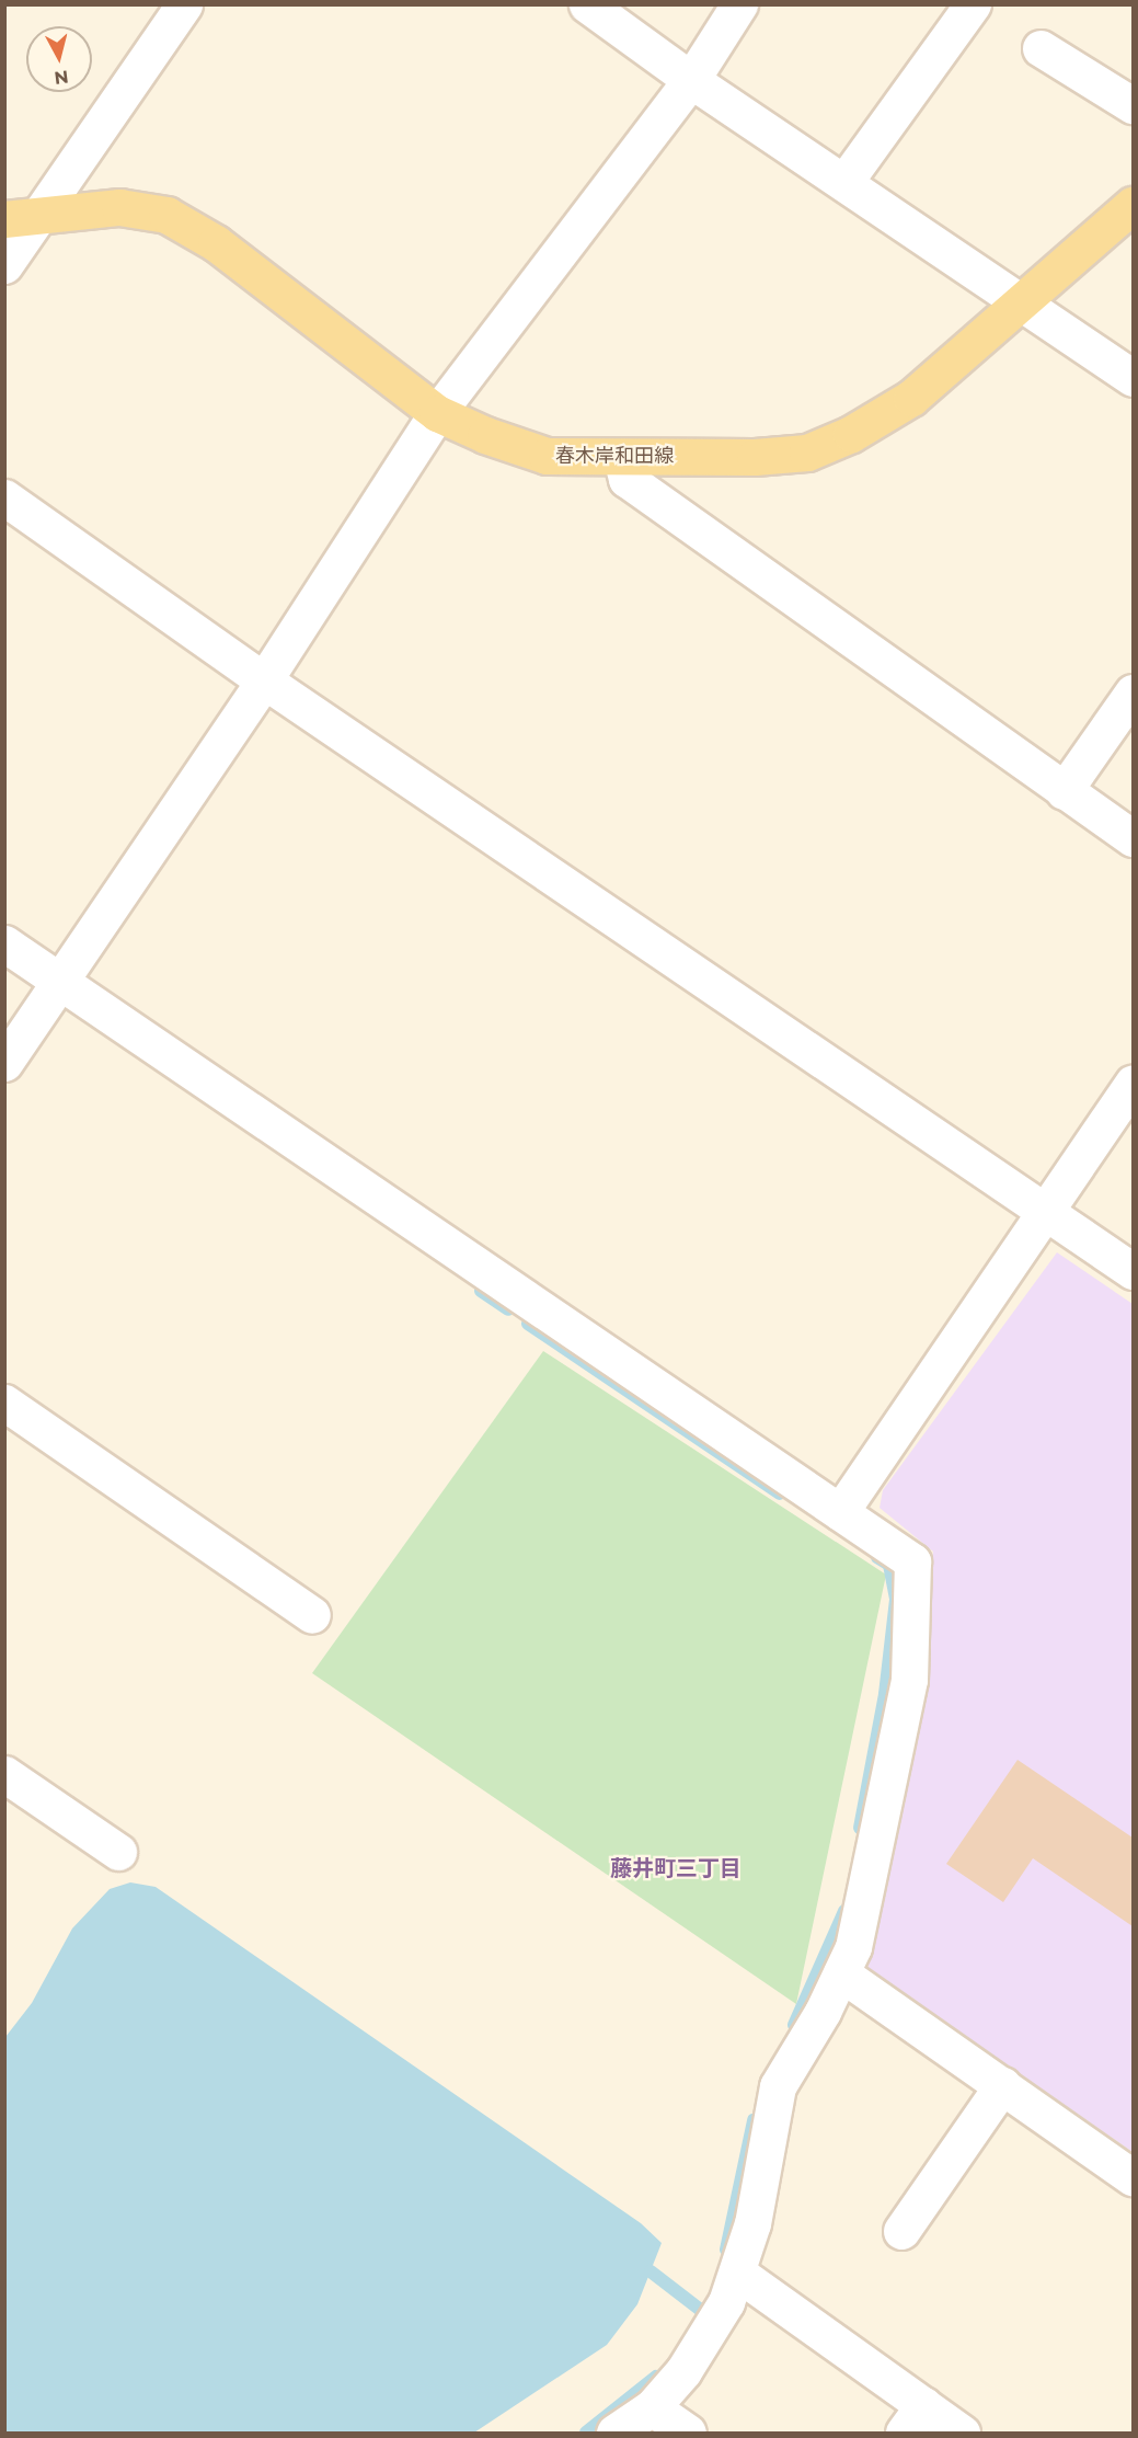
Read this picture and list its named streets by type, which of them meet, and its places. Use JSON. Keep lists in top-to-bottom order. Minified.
{"streets":{"main road":["春木岸和田線"]},"districts":["藤井町三丁目"],"north":"bottom"}
